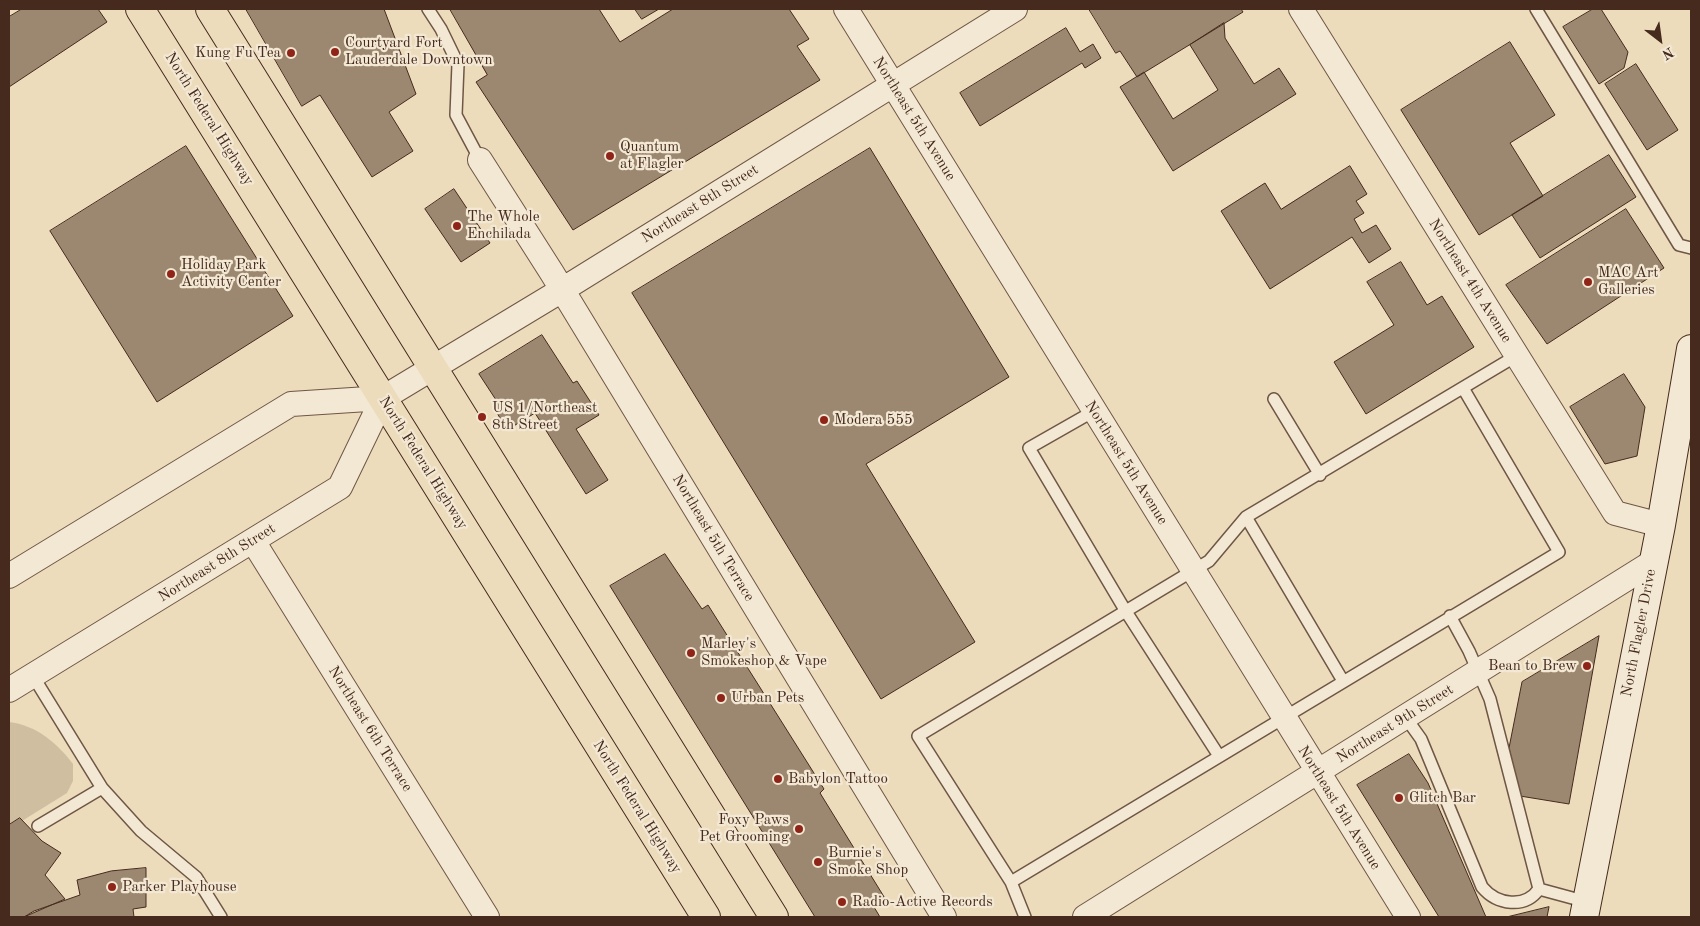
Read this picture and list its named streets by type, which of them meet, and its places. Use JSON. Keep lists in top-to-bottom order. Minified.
{"streets":{"main road":["North Federal Highway"],"street":["Northeast 5th Avenue","Northeast 8th Street","Northeast 4th Avenue","Northeast 5th Terrace","North Flagler Drive","Northeast 9th Street","Northeast 6th Terrace"]},"crossings":[["North Federal Highway","Northeast 8th Street"],["Northeast 5th Avenue","Northeast 8th Street"],["Northeast 5th Avenue","Northeast 9th Street"],["Northeast 8th Street","Northeast 5th Terrace"],["Northeast 8th Street","Northeast 6th Terrace"],["Northeast 4th Avenue","North Flagler Drive"],["North Flagler Drive","Northeast 9th Street"]],"places":["Courtyard Fort Lauderdale Downtown","Kung Fu Tea","Quantum at Flagler","The Whole Enchilada","Holiday Park Activity Center","MAC Art Galleries","US 1/Northeast 8th Street","Modera 555","Marley's Smokeshop & Vape","Bean to Brew","Urban Pets","Babylon Tattoo","Glitch Bar","Foxy Paws Pet Grooming","Burnie's Smoke Shop","Parker Playhouse","Radio-Active Records"],"north":"bottom right"}
